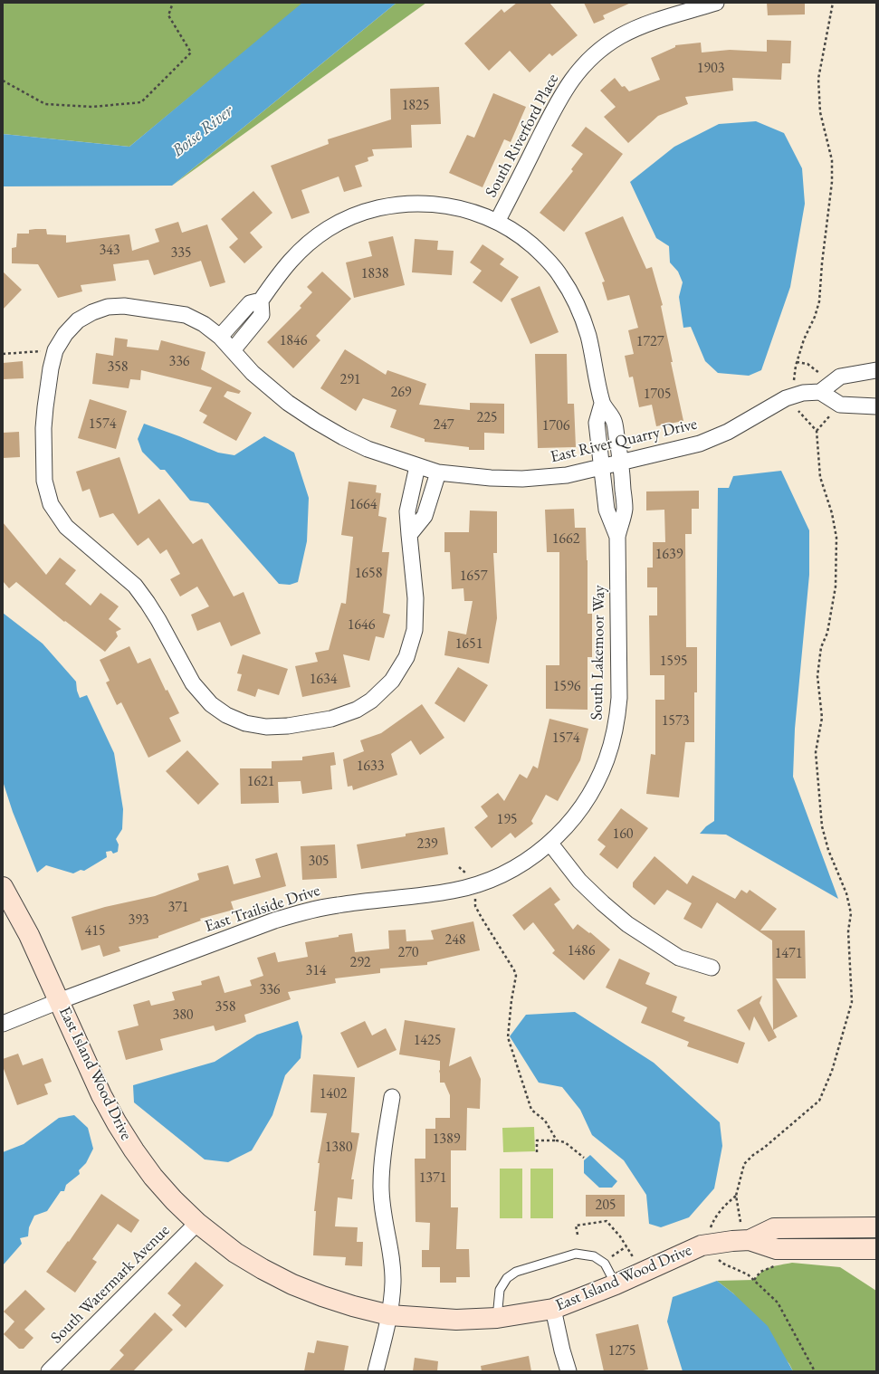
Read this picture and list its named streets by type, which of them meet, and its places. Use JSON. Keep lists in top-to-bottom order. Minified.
{"streets":{"street":["South Riverford Place","East River Quarry Drive","South Lakemoor Way","East Trailside Drive","East Island Wood Drive","South Watermark Avenue"]},"crossings":[["South Riverford Place","South Lakemoor Way"],["East River Quarry Drive","South Lakemoor Way"],["South Lakemoor Way","East Trailside Drive"],["East Trailside Drive","East Island Wood Drive"],["East Island Wood Drive","South Watermark Avenue"]],"water":["Boise River"],"house_numbers":["1903","1825","343","335","1838","1846","1727","336","358","291","269","1705","225","1574","247","1706","1664","1662","1639","1658","1657","1646","1651","1595","1634","1596","1573","1574","1633","1621","195","160","239","305","371","393","415","248","1486","270","1471","292","314","336","358","380","1425","1402","1389","1380","1371","205","1275"]}
